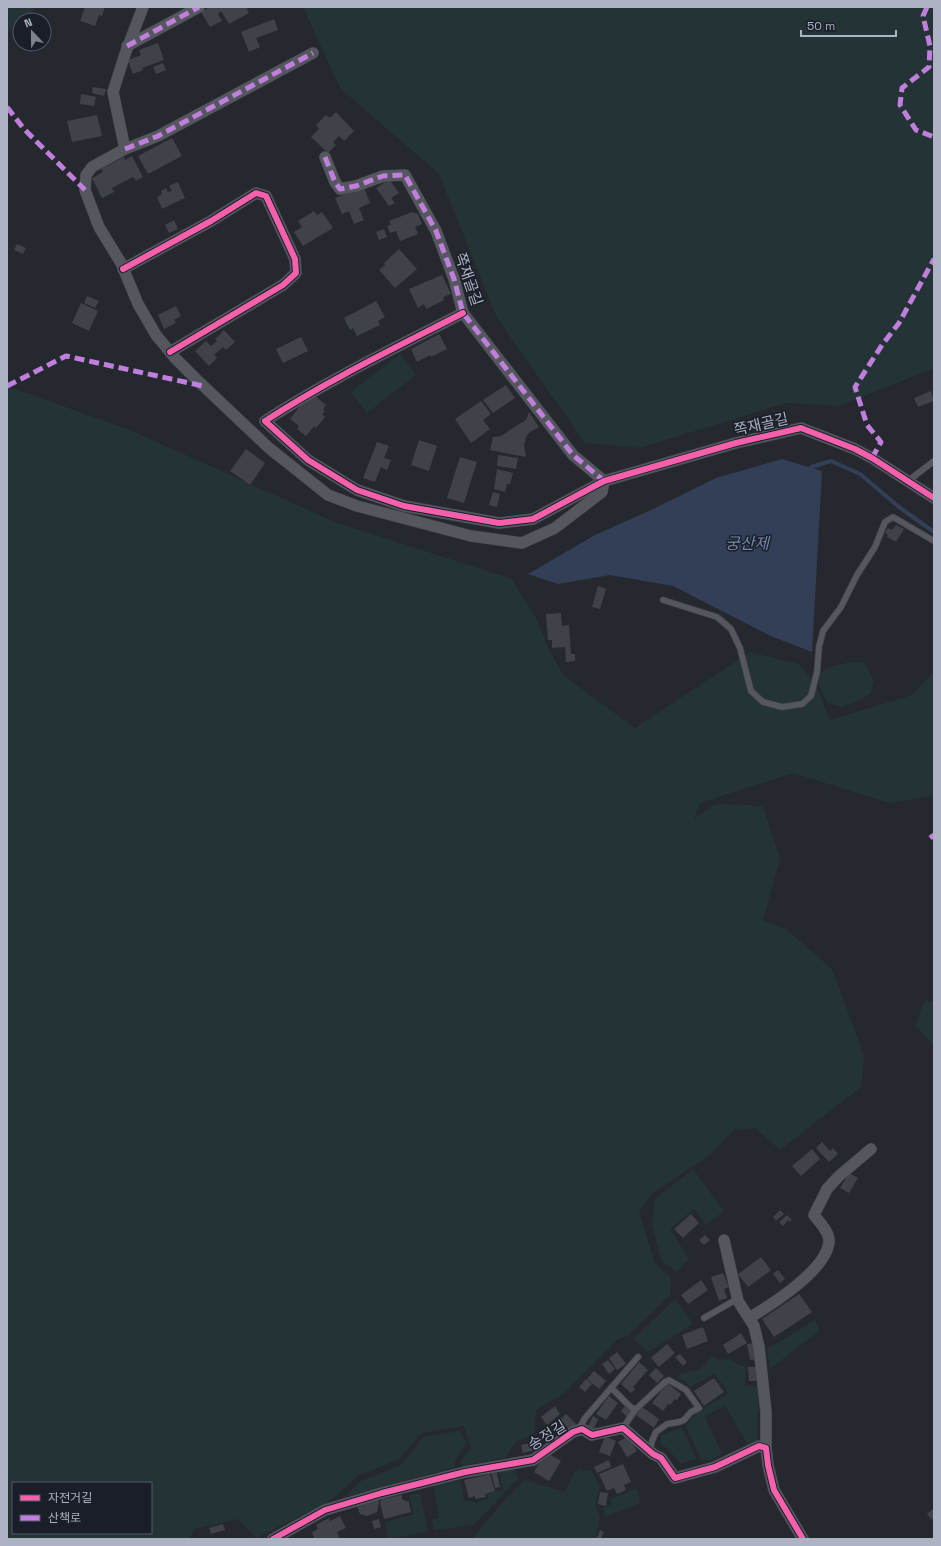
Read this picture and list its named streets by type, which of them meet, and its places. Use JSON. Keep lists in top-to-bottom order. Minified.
{"streets":{"street":["쪽재골길","송정길"]},"water":["궁산제"],"legend":["자전거길","산책로"],"scale_bar":"50 m","north":"top"}
